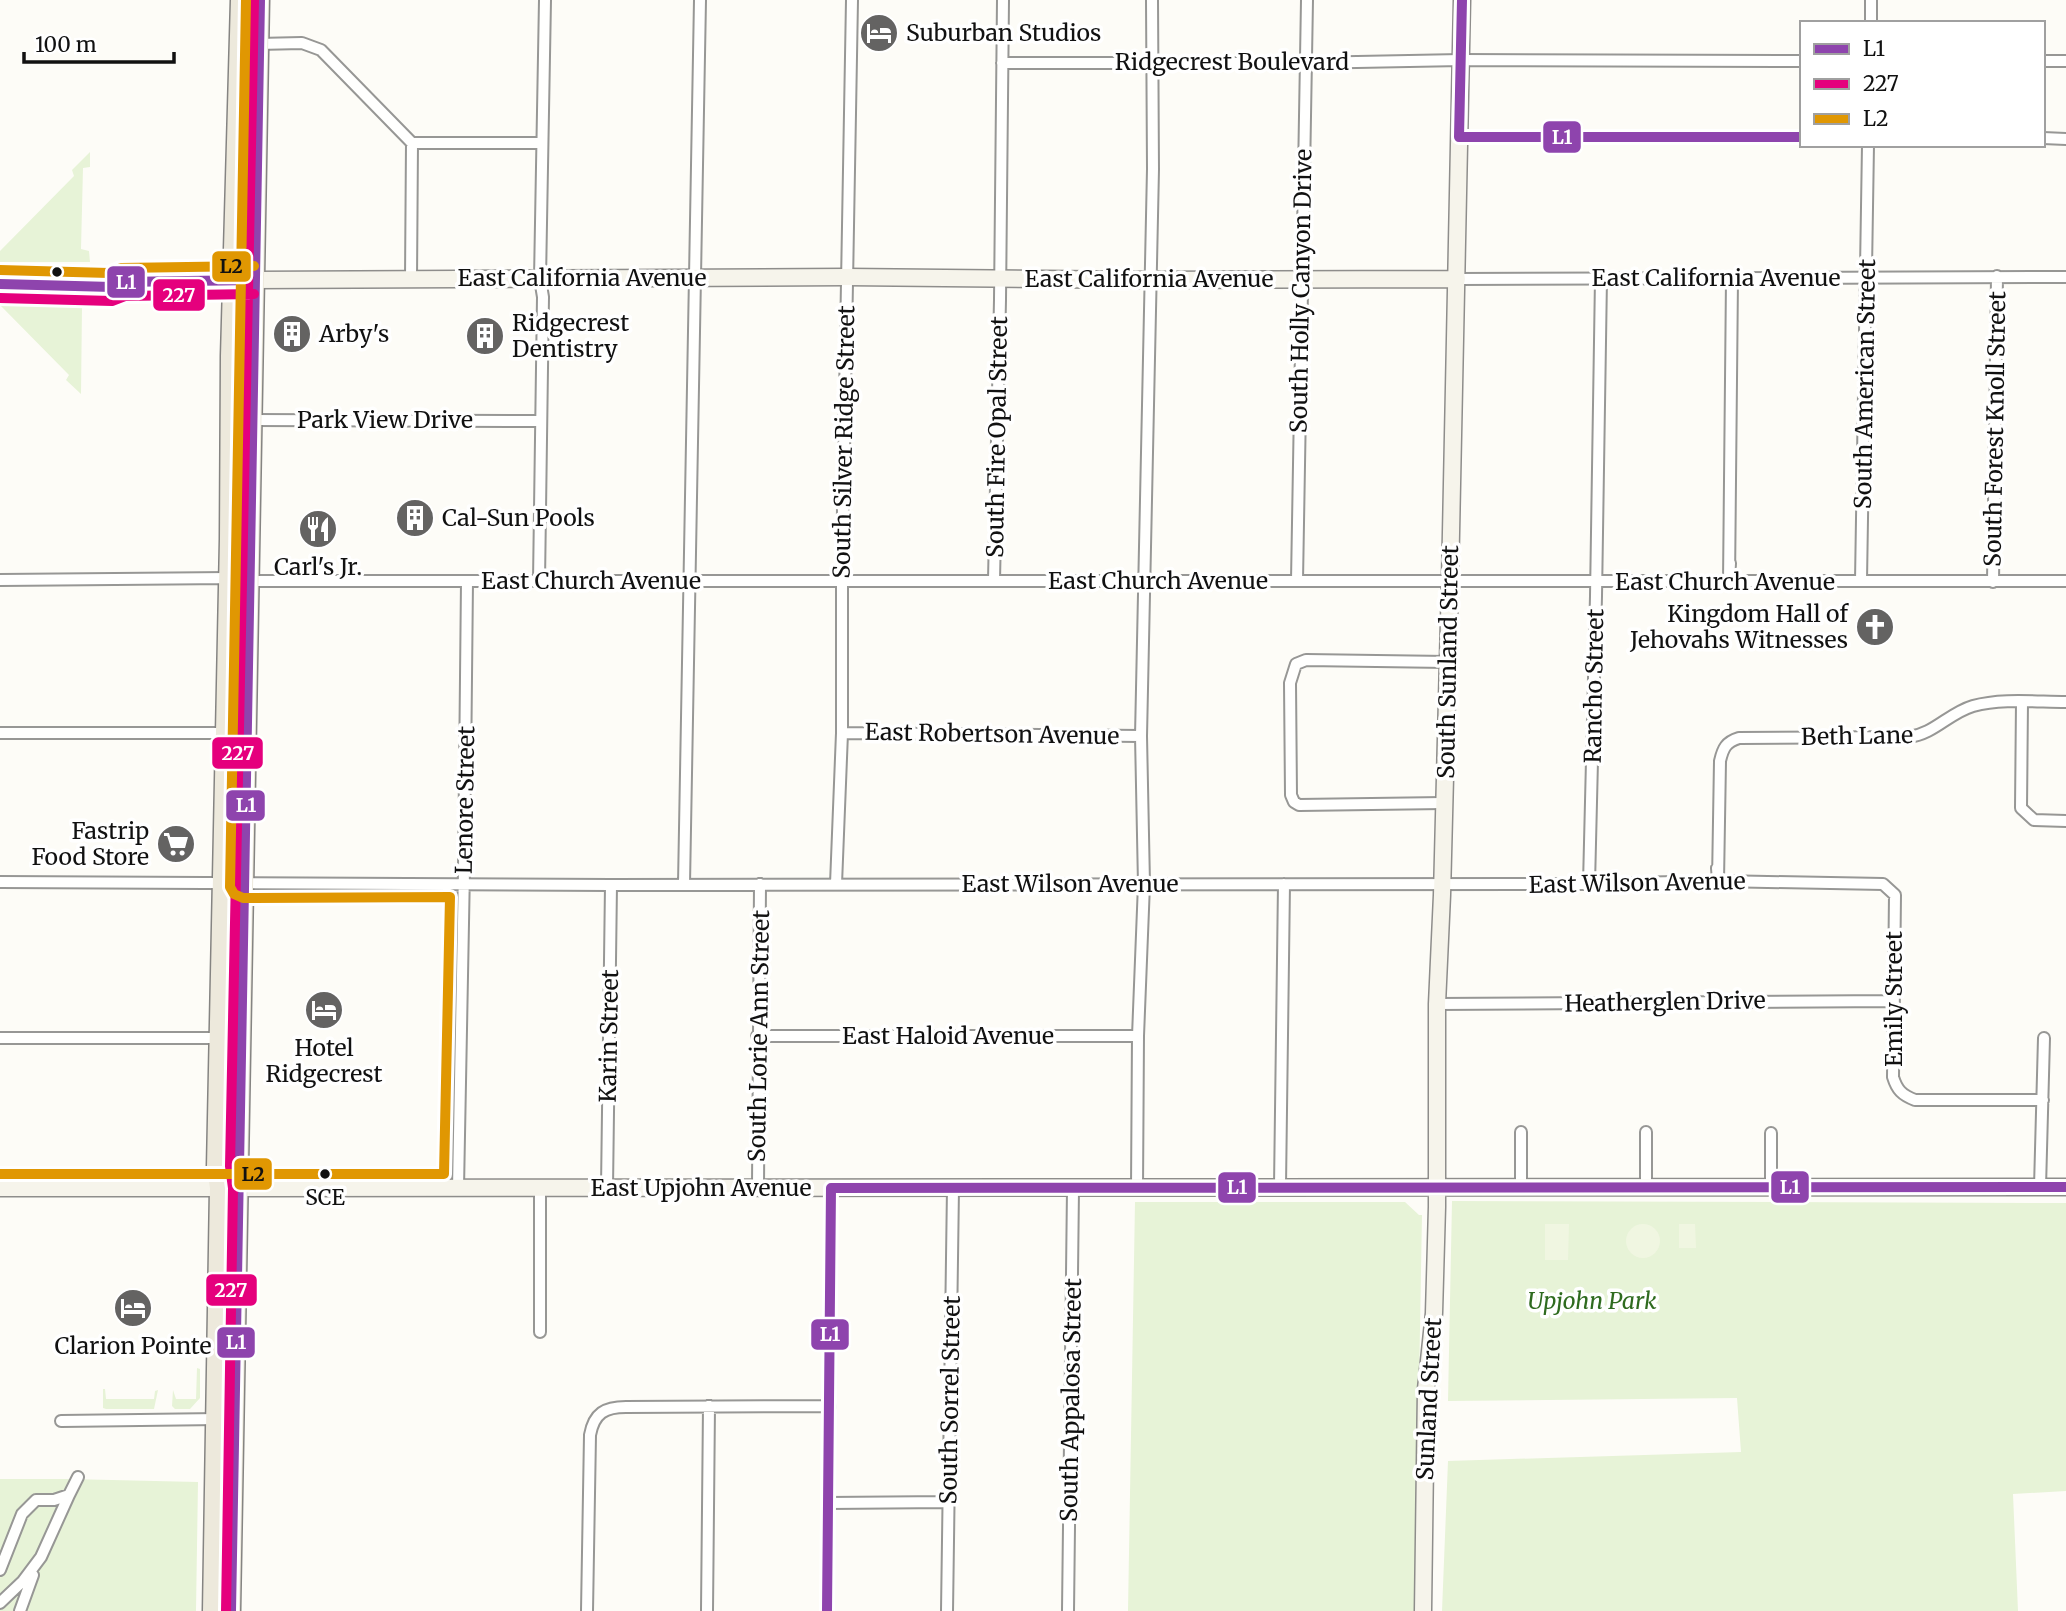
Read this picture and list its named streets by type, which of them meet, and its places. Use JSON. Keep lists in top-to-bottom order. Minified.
{"streets":{"street":["Ridgecrest Boulevard","East California Avenue","South Holly Canyon Drive","South American Street","Park View Drive","South Forest Knoll Street","South Fire Opal Street","South Silver Ridge Street","East Church Avenue","South Sunland Street","Rancho Street","East Robertson Avenue","Beth Lane","Lenore Street","East Wilson Avenue","Emily Street","Heatherglen Drive","Karin Street","South Lorie Ann Street","East Haloid Avenue","East Upjohn Avenue","Sunland Street","South Sorrel Street","South Appalosa Street"]},"crossings":[["Ridgecrest Boulevard","South Holly Canyon Drive"],["Ridgecrest Boulevard","South Fire Opal Street"],["East California Avenue","South Holly Canyon Drive"],["East California Avenue","South American Street"],["East California Avenue","South Forest Knoll Street"],["East California Avenue","South Fire Opal Street"],["East California Avenue","South Silver Ridge Street"],["East California Avenue","South Sunland Street"],["East California Avenue","Rancho Street"],["South Holly Canyon Drive","East Church Avenue"],["South American Street","East Church Avenue"],["South Forest Knoll Street","East Church Avenue"],["South Fire Opal Street","East Church Avenue"],["South Silver Ridge Street","East Church Avenue"],["South Silver Ridge Street","East Robertson Avenue"],["South Silver Ridge Street","East Wilson Avenue"],["East Church Avenue","South Sunland Street"],["East Church Avenue","Rancho Street"],["East Church Avenue","Lenore Street"],["South Sunland Street","East Wilson Avenue"],["South Sunland Street","Heatherglen Drive"],["South Sunland Street","East Upjohn Avenue"],["South Sunland Street","Sunland Street"],["Rancho Street","East Wilson Avenue"],["Beth Lane","East Wilson Avenue"],["Lenore Street","East Wilson Avenue"],["Lenore Street","East Upjohn Avenue"],["East Wilson Avenue","Emily Street"],["East Wilson Avenue","Karin Street"],["East Wilson Avenue","South Lorie Ann Street"],["Emily Street","Heatherglen Drive"],["Karin Street","East Upjohn Avenue"],["South Lorie Ann Street","East Haloid Avenue"],["South Lorie Ann Street","East Upjohn Avenue"],["East Upjohn Avenue","Sunland Street"],["East Upjohn Avenue","South Sorrel Street"],["East Upjohn Avenue","South Appalosa Street"]],"parks":["Upjohn Park"],"places":{"hotel":["Suburban Studios","Hotel Ridgecrest","Clarion Pointe"],"building":["Arby's","Ridgecrest Dentistry","Cal-Sun Pools"],"restaurant":["Carl's Jr."],"church":["Kingdom Hall of Jehovahs Witnesses"],"supermarket":["Fastrip Food Store"],"other":["SCE"]},"lines":["transit line L1","transit line 227","transit line L2"],"legend":["L1","227","L2"],"scale_bar":"100 m"}
